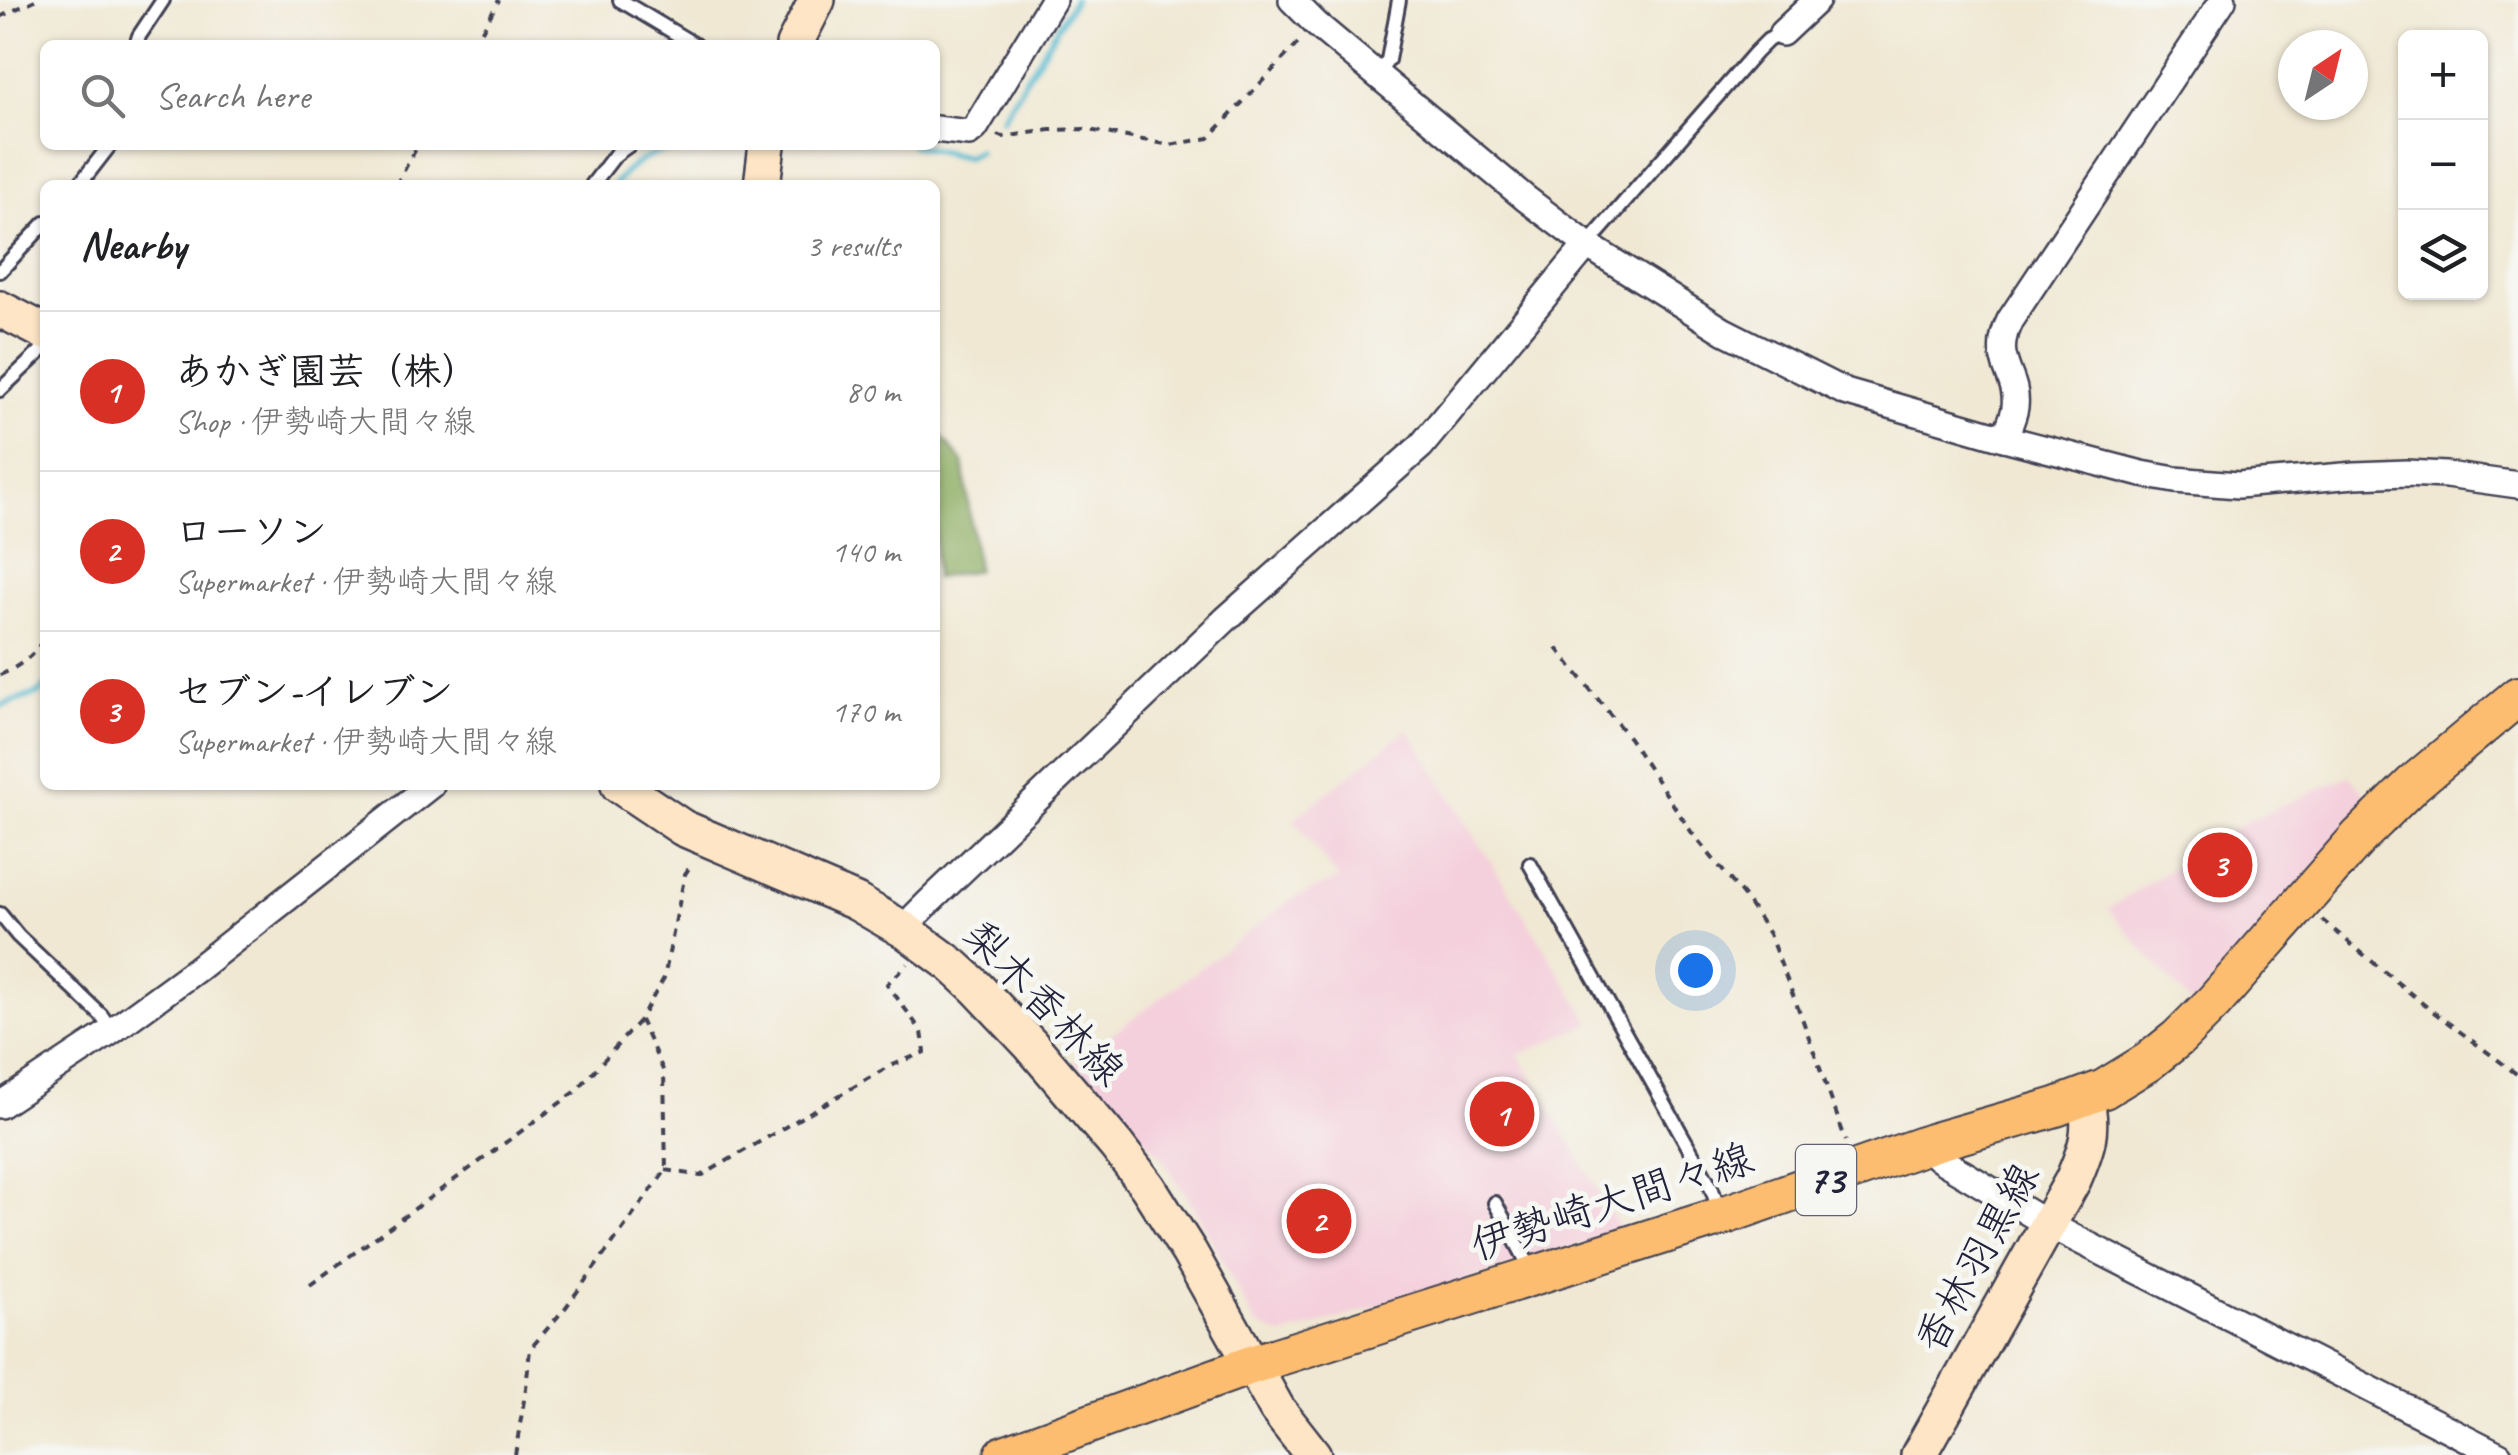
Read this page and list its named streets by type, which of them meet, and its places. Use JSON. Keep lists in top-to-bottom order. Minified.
{"streets":{"main road":["梨木香林線","73","伊勢崎大間々線","香林羽黒線"]},"crossings":[["梨木香林線","伊勢崎大間々線"],["伊勢崎大間々線","香林羽黒線"]],"north":"top right","page":{"map_buttons":["+","−"],"search":"Search here","heading":["Nearby","3 results"],"list":[{"mark":"1","name":"あかぎ園芸（株）","note":"Shop · 伊勢崎大間々線","value":"80 m"},{"mark":"2","name":"ローソン","note":"Supermarket · 伊勢崎大間々線","value":"140 m"},{"mark":"3","name":"セブン-イレブン","note":"Supermarket · 伊勢崎大間々線","value":"170 m"}],"pins":["3","1","2"]}}
